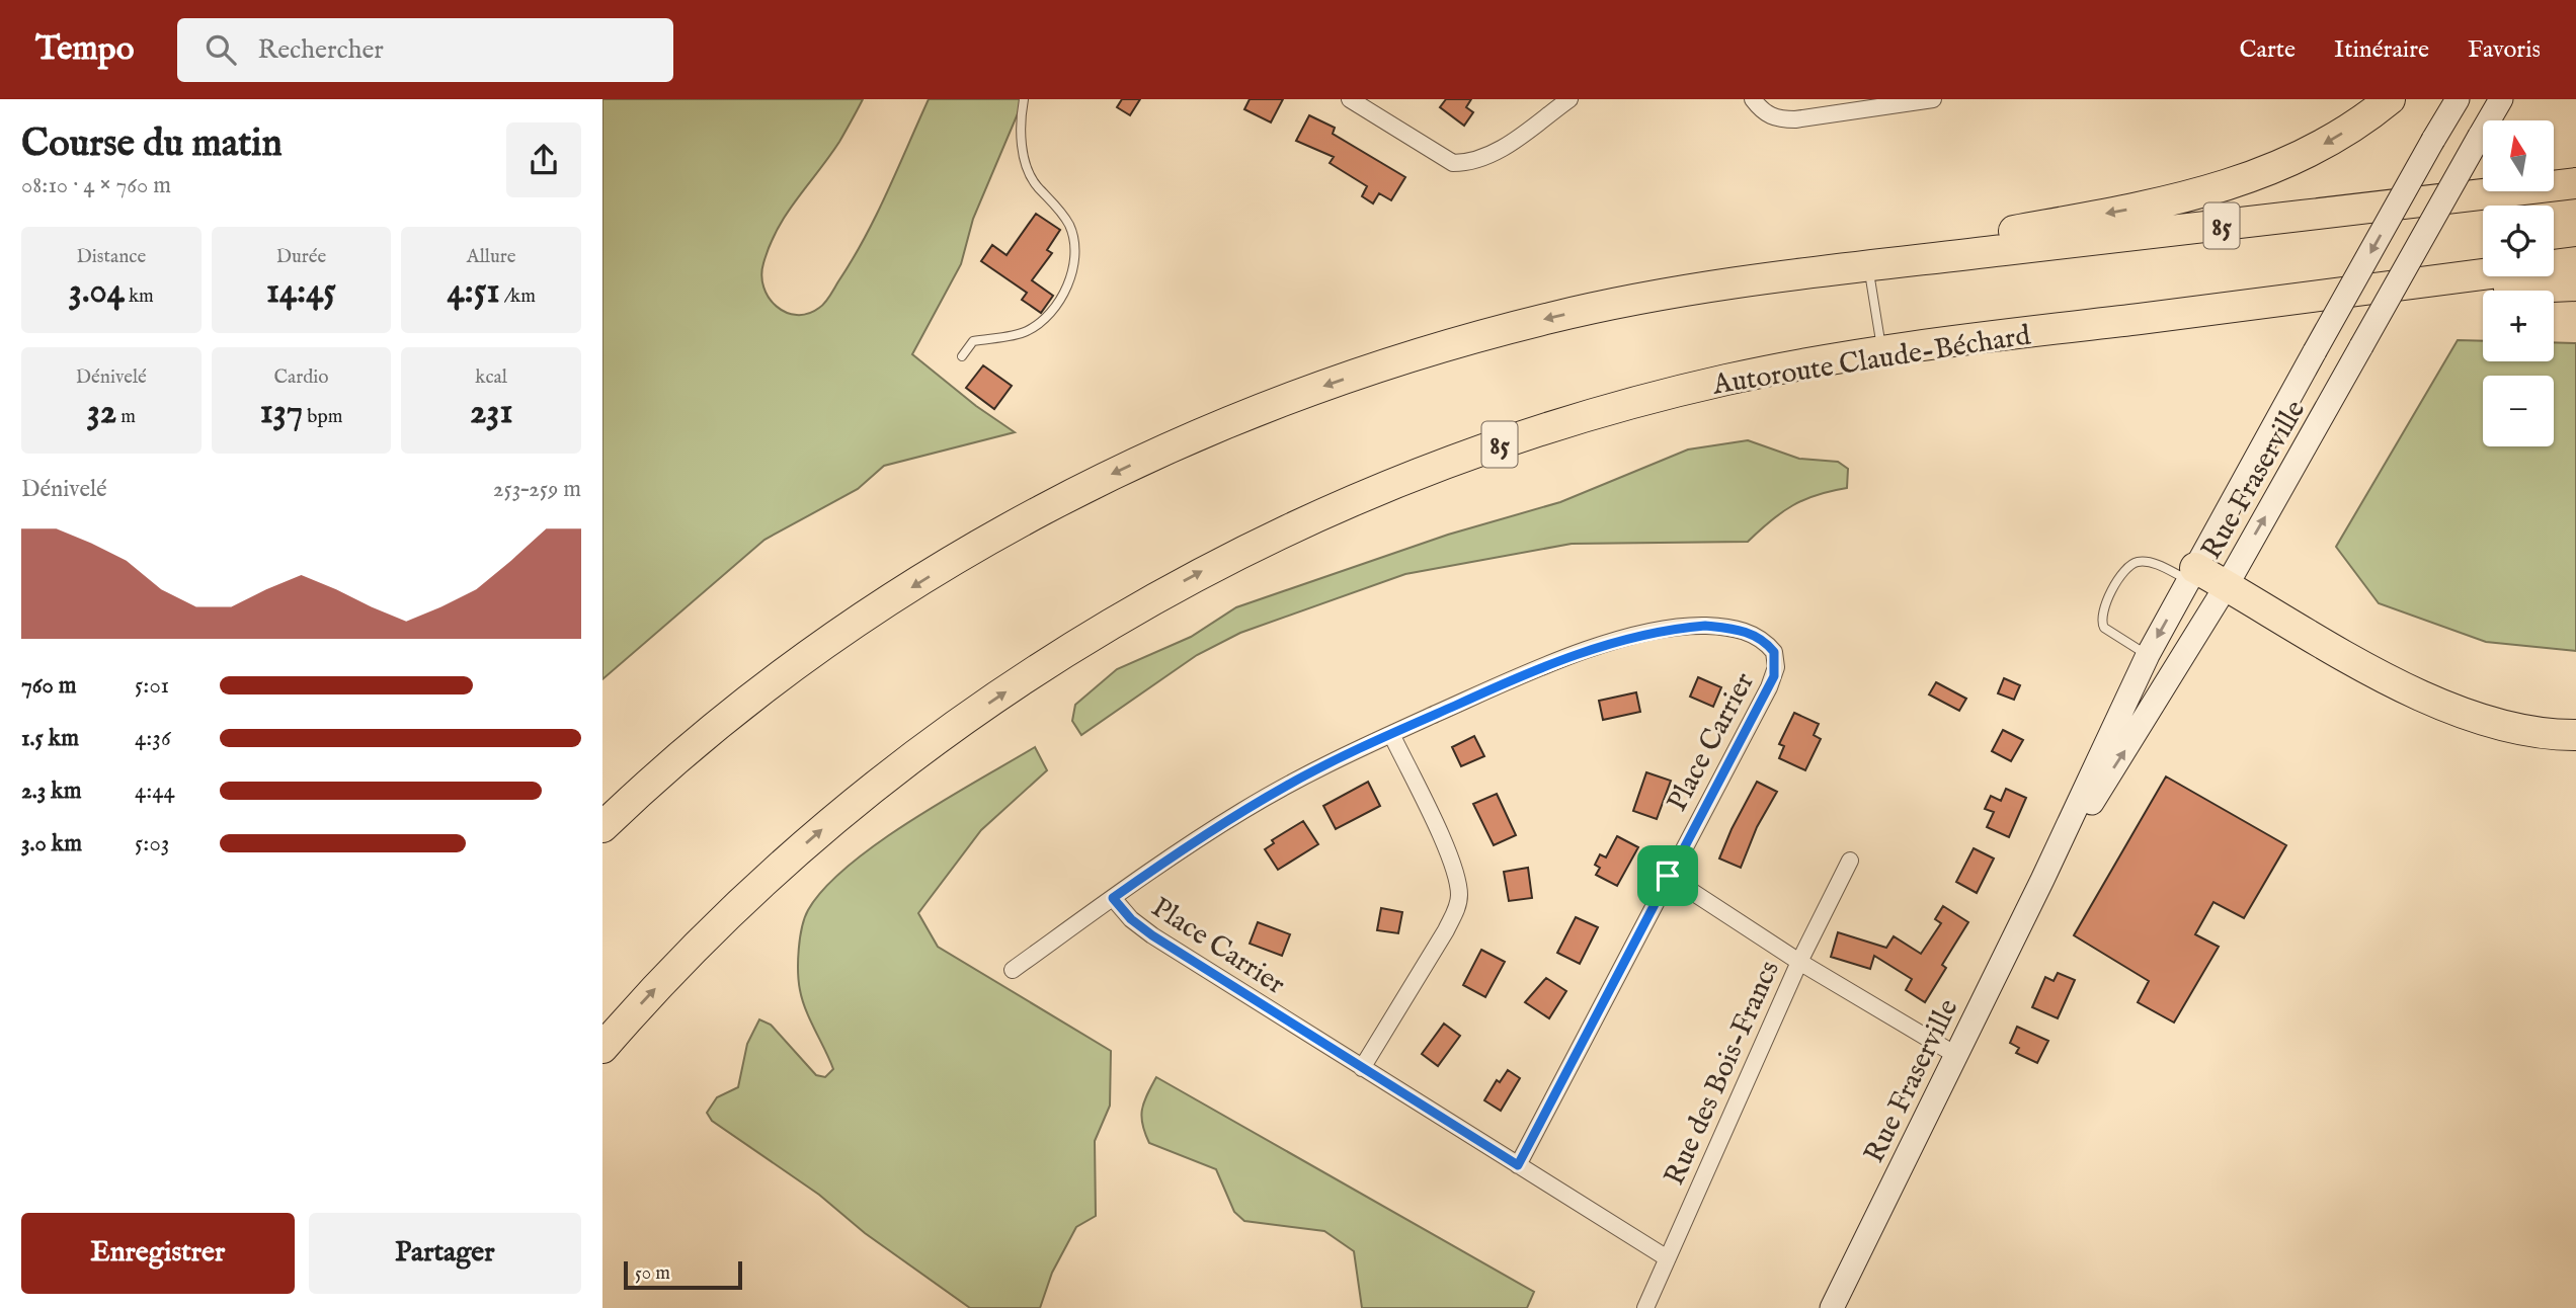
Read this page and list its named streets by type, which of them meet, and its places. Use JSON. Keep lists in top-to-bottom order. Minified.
{"streets":{"highway":["85","Autoroute Claude-Béchard"],"street":["Rue Fraserville","Place Carrier","Rue des Bois-Francs"]},"crossings":[["Place Carrier","Rue des Bois-Francs"]],"scale_bar":"50 m","north":"top","page":{"header":"Tempo","search":"Rechercher","nav":["Carte","Itinéraire","Favoris"],"heading":["Course du matin","08:10 · 4 × 760 m"],"map_buttons":["+","−"],"stats":[["Distance","3.04 km"],["Durée","14:45"],["Allure","4:51 /km"],["Dénivelé","32 m"],["Cardio","137 bpm"],["kcal","231"]],"chart":["Dénivelé","253–259 m"],"list":[{"name":"760 m","note":"5:01"},{"name":"1.5 km","note":"4:36"},{"name":"2.3 km","note":"4:44"},{"name":"3.0 km","note":"5:03"}],"buttons":["Enregistrer","Partager"],"scale":"50 m"}}
